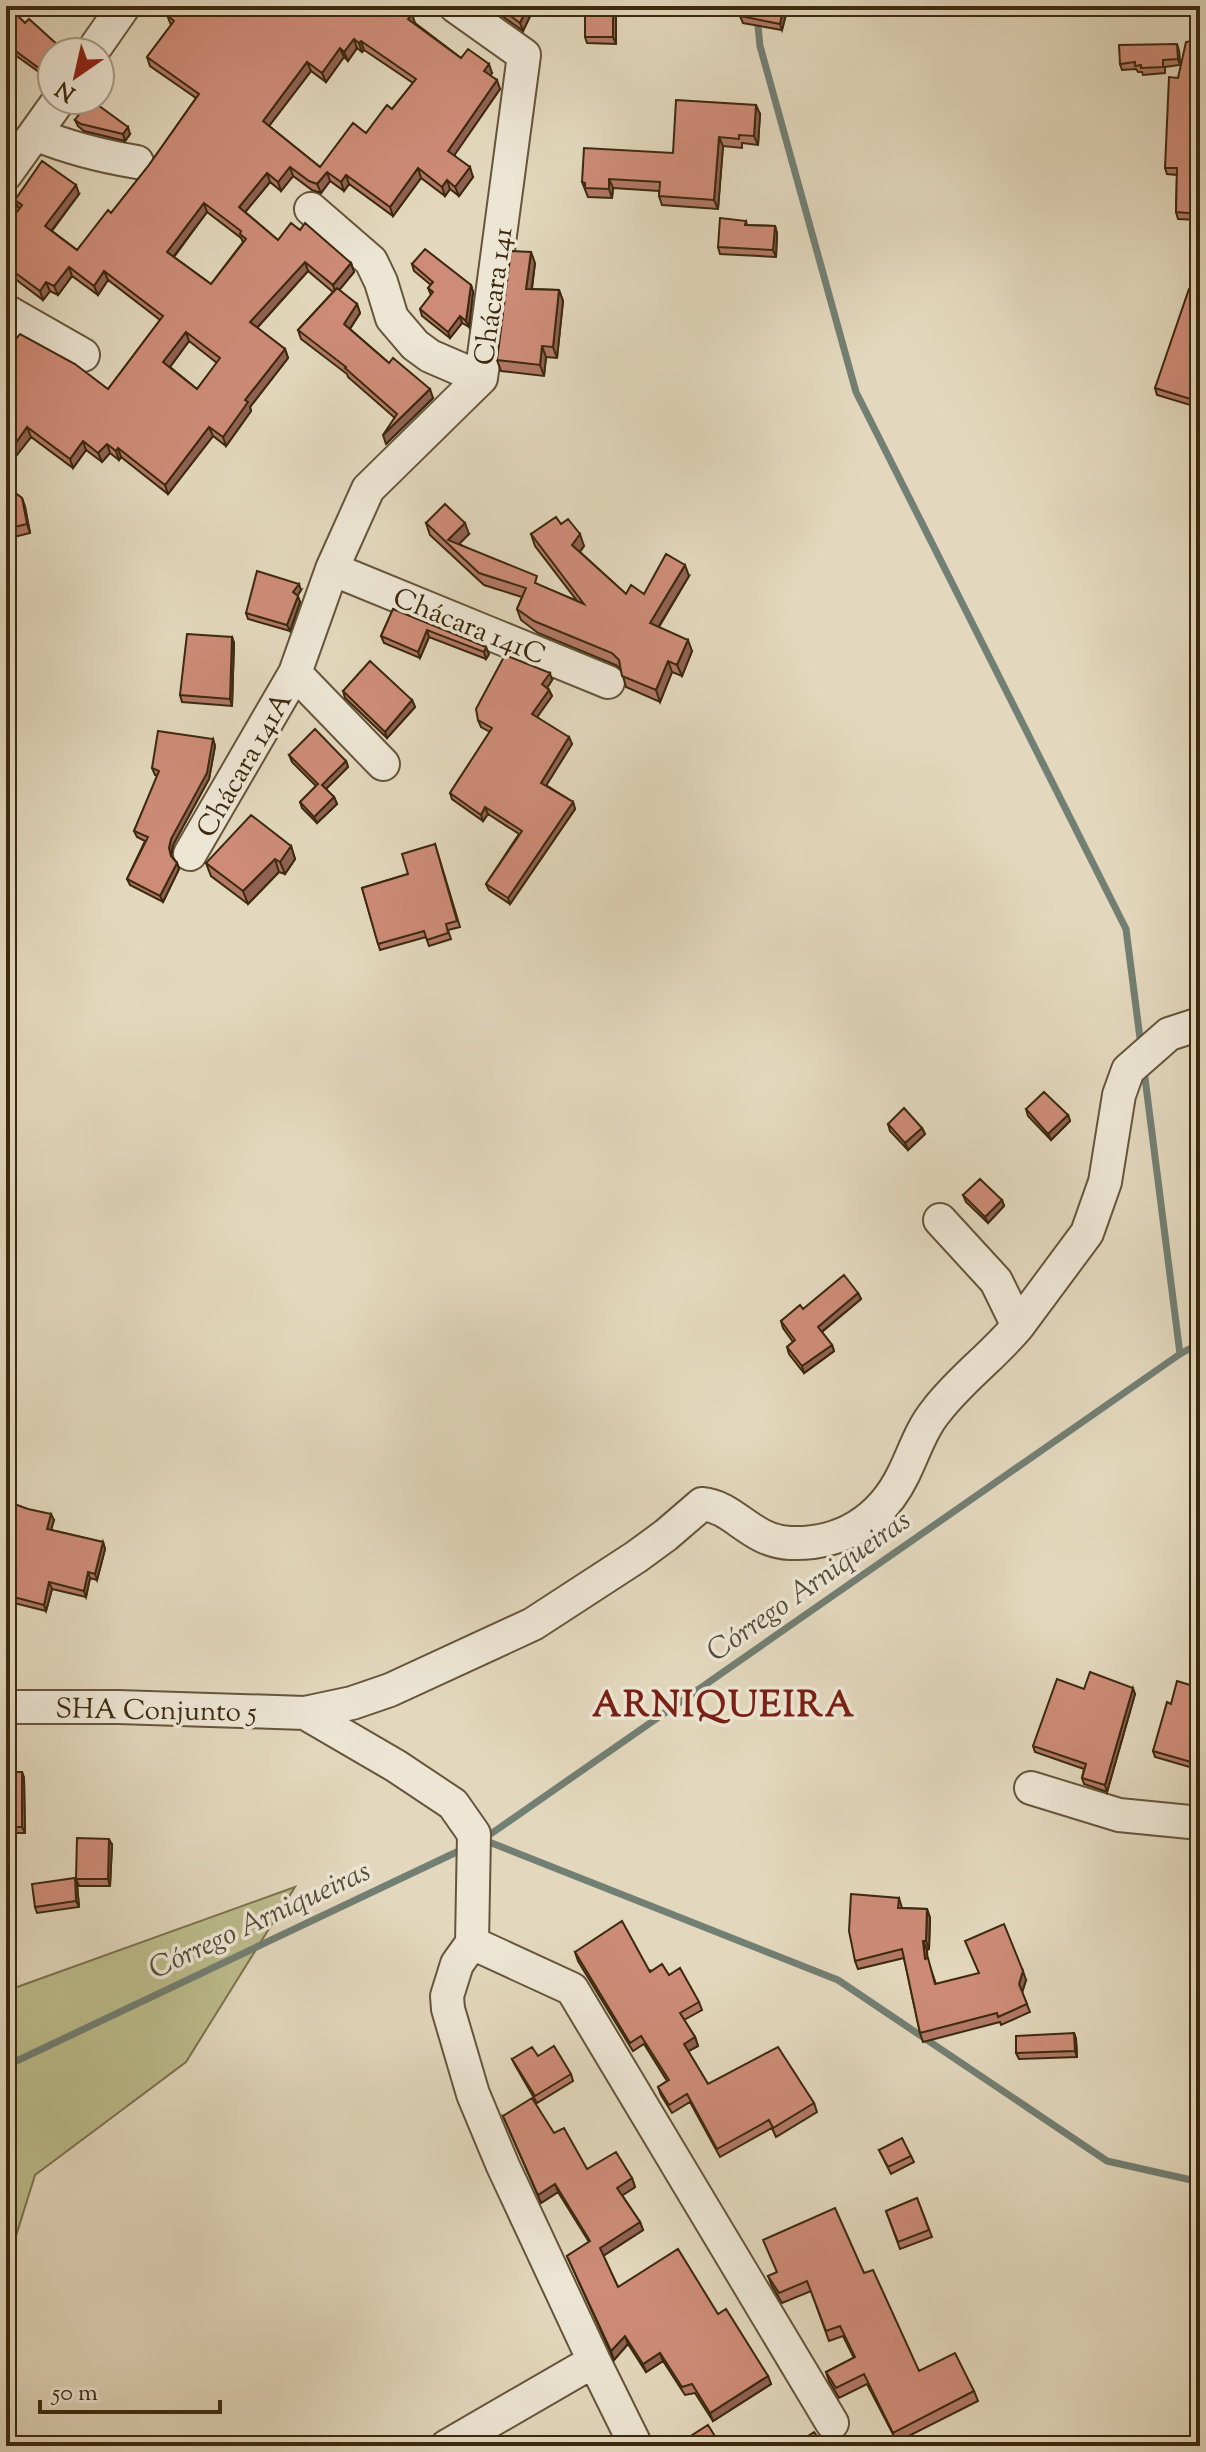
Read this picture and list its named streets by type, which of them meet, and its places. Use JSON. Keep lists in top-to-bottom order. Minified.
{"streets":{"street":["Chácara 141","Chácara 141C","Chácara 141A","SHA Conjunto 5"]},"crossings":[["Chácara 141","Chácara 141C"],["Chácara 141","Chácara 141A"],["Chácara 141C","Chácara 141A"]],"districts":["ARNIQUEIRA"],"water":["Córrego Arniqueiras"],"scale_bar":"50 m","north":"bottom left"}
